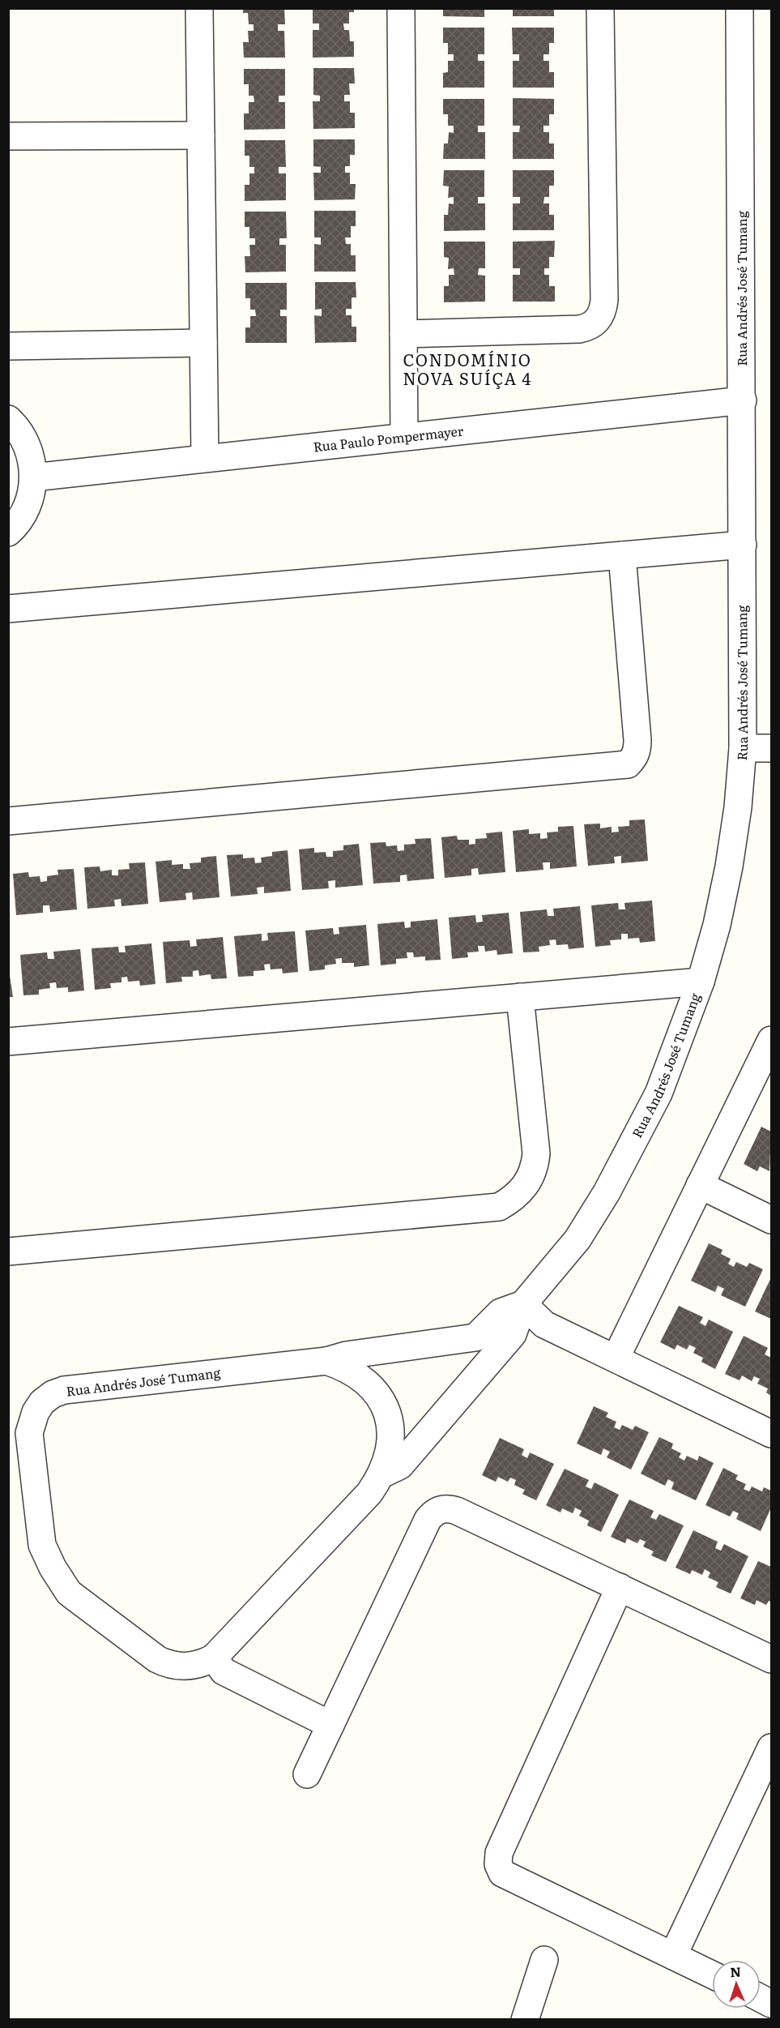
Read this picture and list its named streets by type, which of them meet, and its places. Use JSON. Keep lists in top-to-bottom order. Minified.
{"streets":{"street":["Rua Andrés José Tumang","Rua Paulo Pompermayer"]},"crossings":[["Rua Andrés José Tumang","Rua Paulo Pompermayer"]],"districts":["CONDOMÍNIO NOVA SUÍÇA 4"],"north":"top"}
